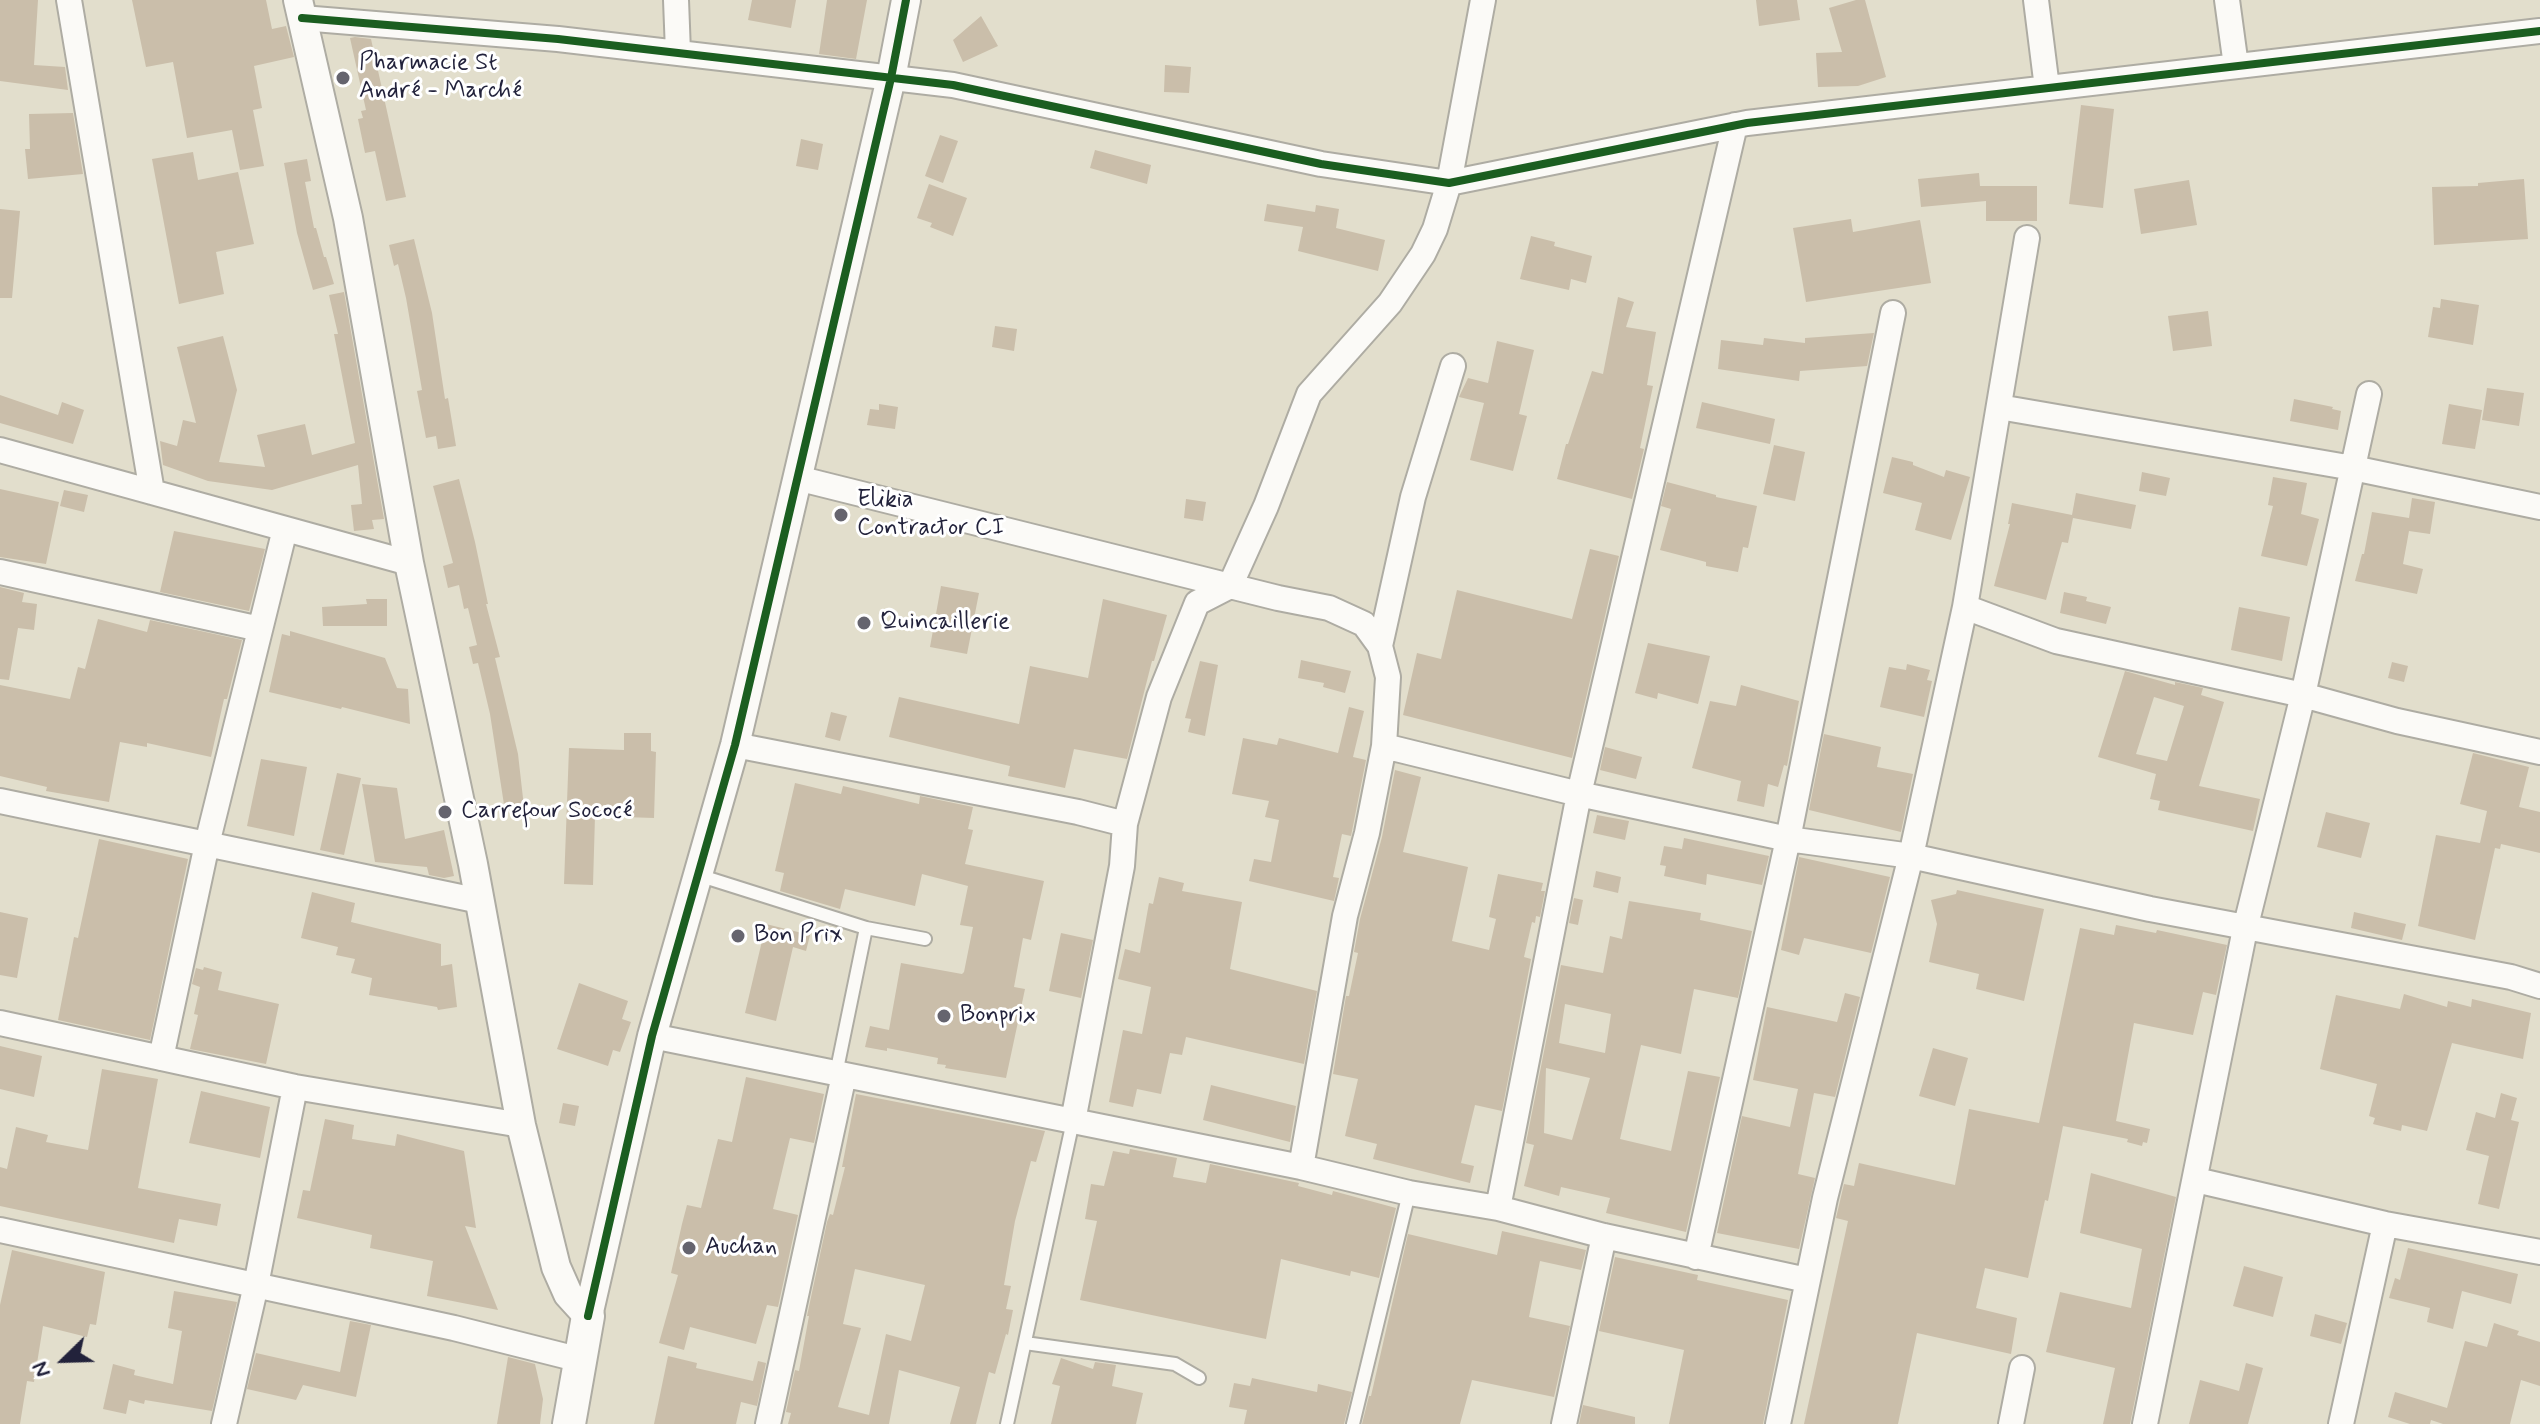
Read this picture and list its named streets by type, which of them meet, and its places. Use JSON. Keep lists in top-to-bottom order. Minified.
{"places":["Pharmacie St André - Marché","Elikia Contractor CI","Quincaillerie","Carrefour Sococé","Bon Prix","Bonprix","Auchan"],"north":"bottom left"}
